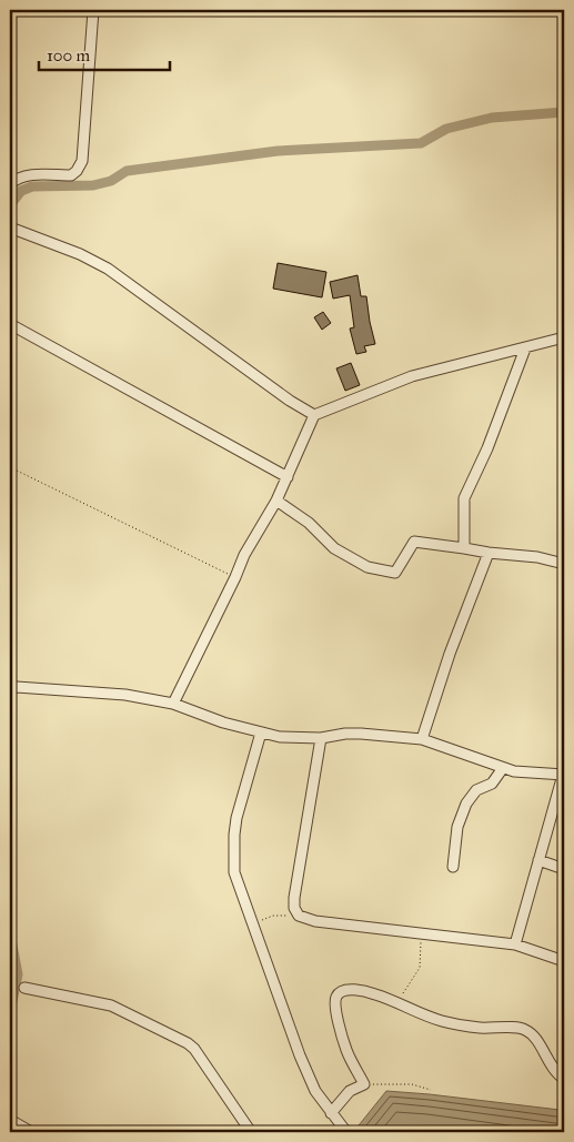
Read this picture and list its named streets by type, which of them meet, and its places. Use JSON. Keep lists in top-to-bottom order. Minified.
{"scale_bar":"100 m"}
